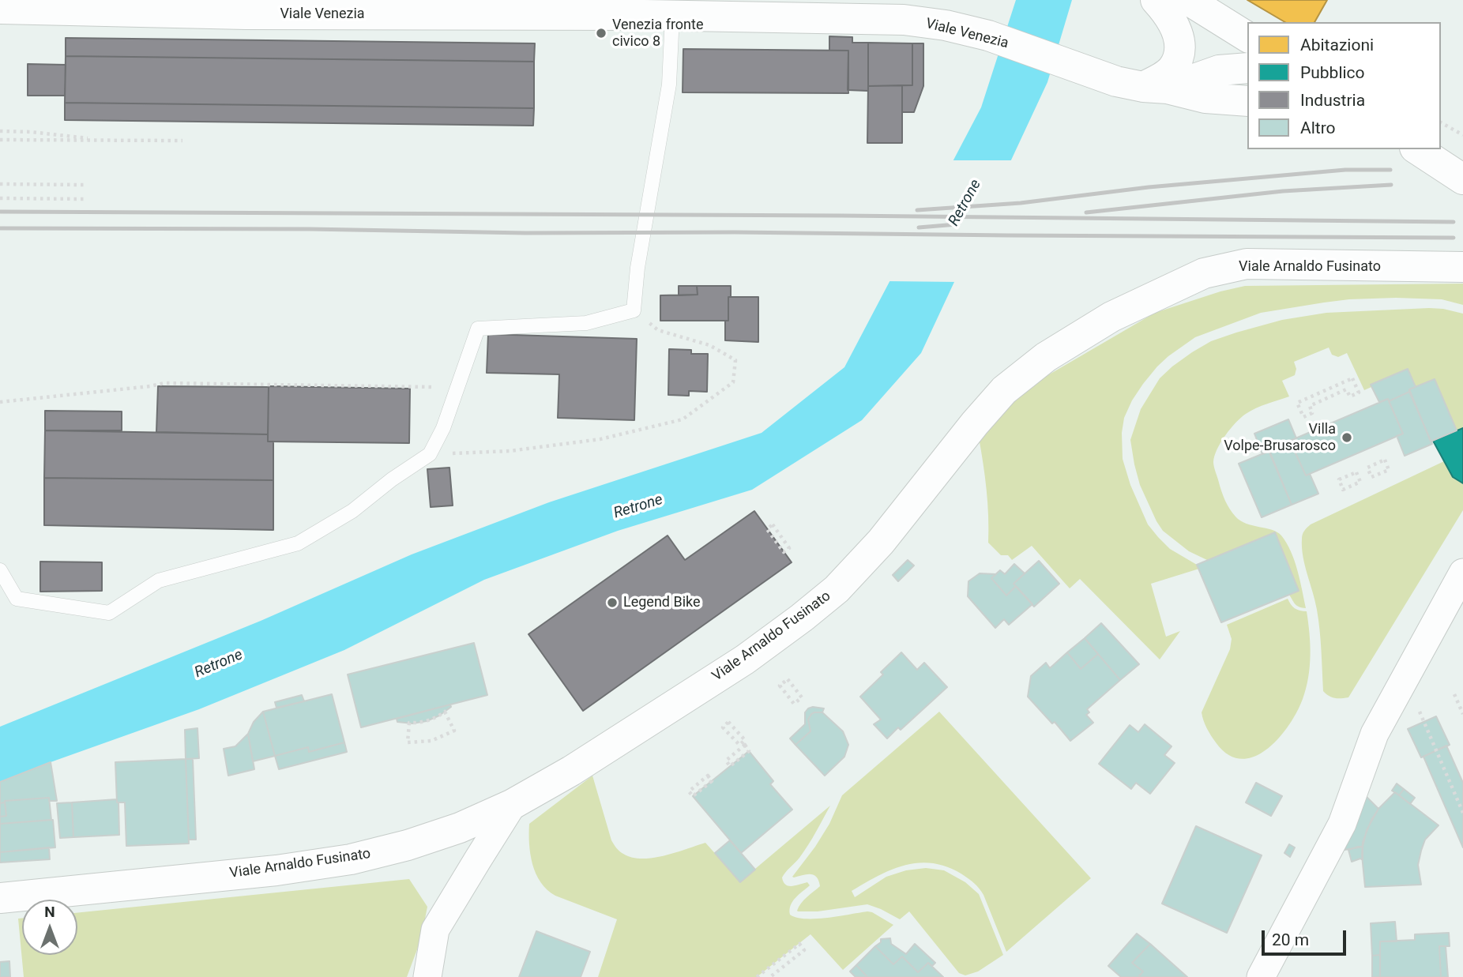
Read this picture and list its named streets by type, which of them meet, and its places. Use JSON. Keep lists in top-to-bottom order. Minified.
{"streets":{"street":["Viale Venezia","Viale Arnaldo Fusinato"]},"water":["Retrone"],"places":["Venezia fronte civico 8","Villa Volpe-Brusarosco","Legend Bike"],"legend":["Abitazioni","Pubblico","Industria","Altro"],"scale_bar":"20 m","north":"top"}
